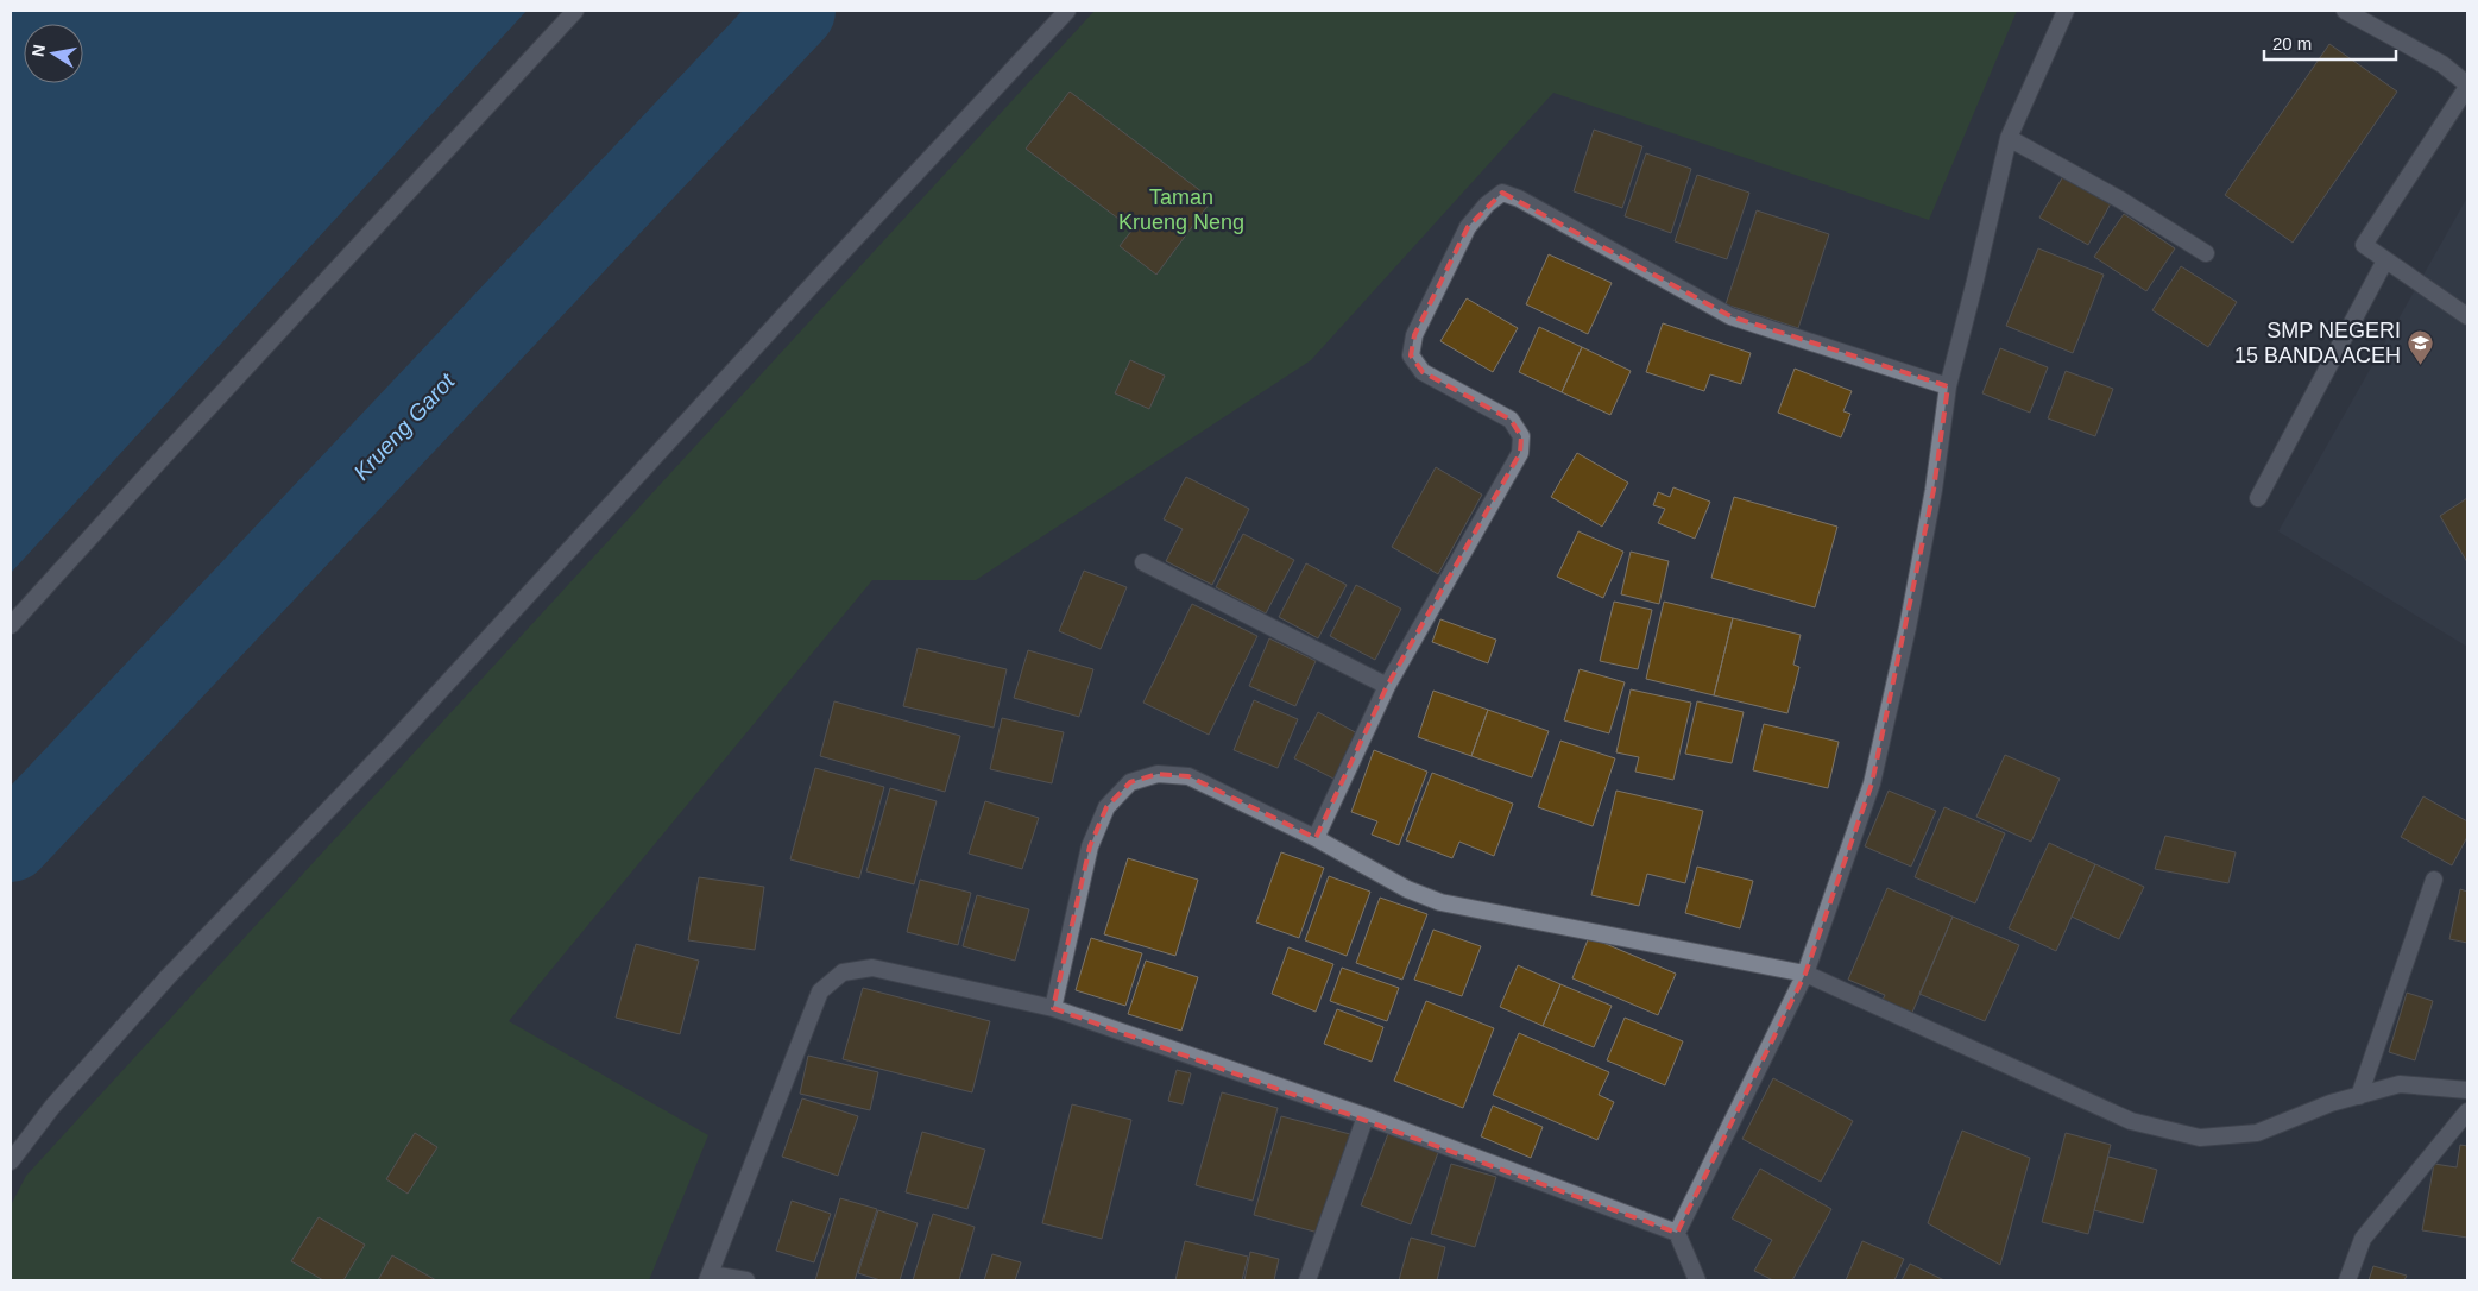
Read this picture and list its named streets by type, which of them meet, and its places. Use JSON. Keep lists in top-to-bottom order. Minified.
{"water":["Krueng Garot"],"parks":["Taman Krueng Neng"],"places":{"school or university":["SMP NEGERI 15 BANDA ACEH"]},"scale_bar":"20 m","north":"left"}
